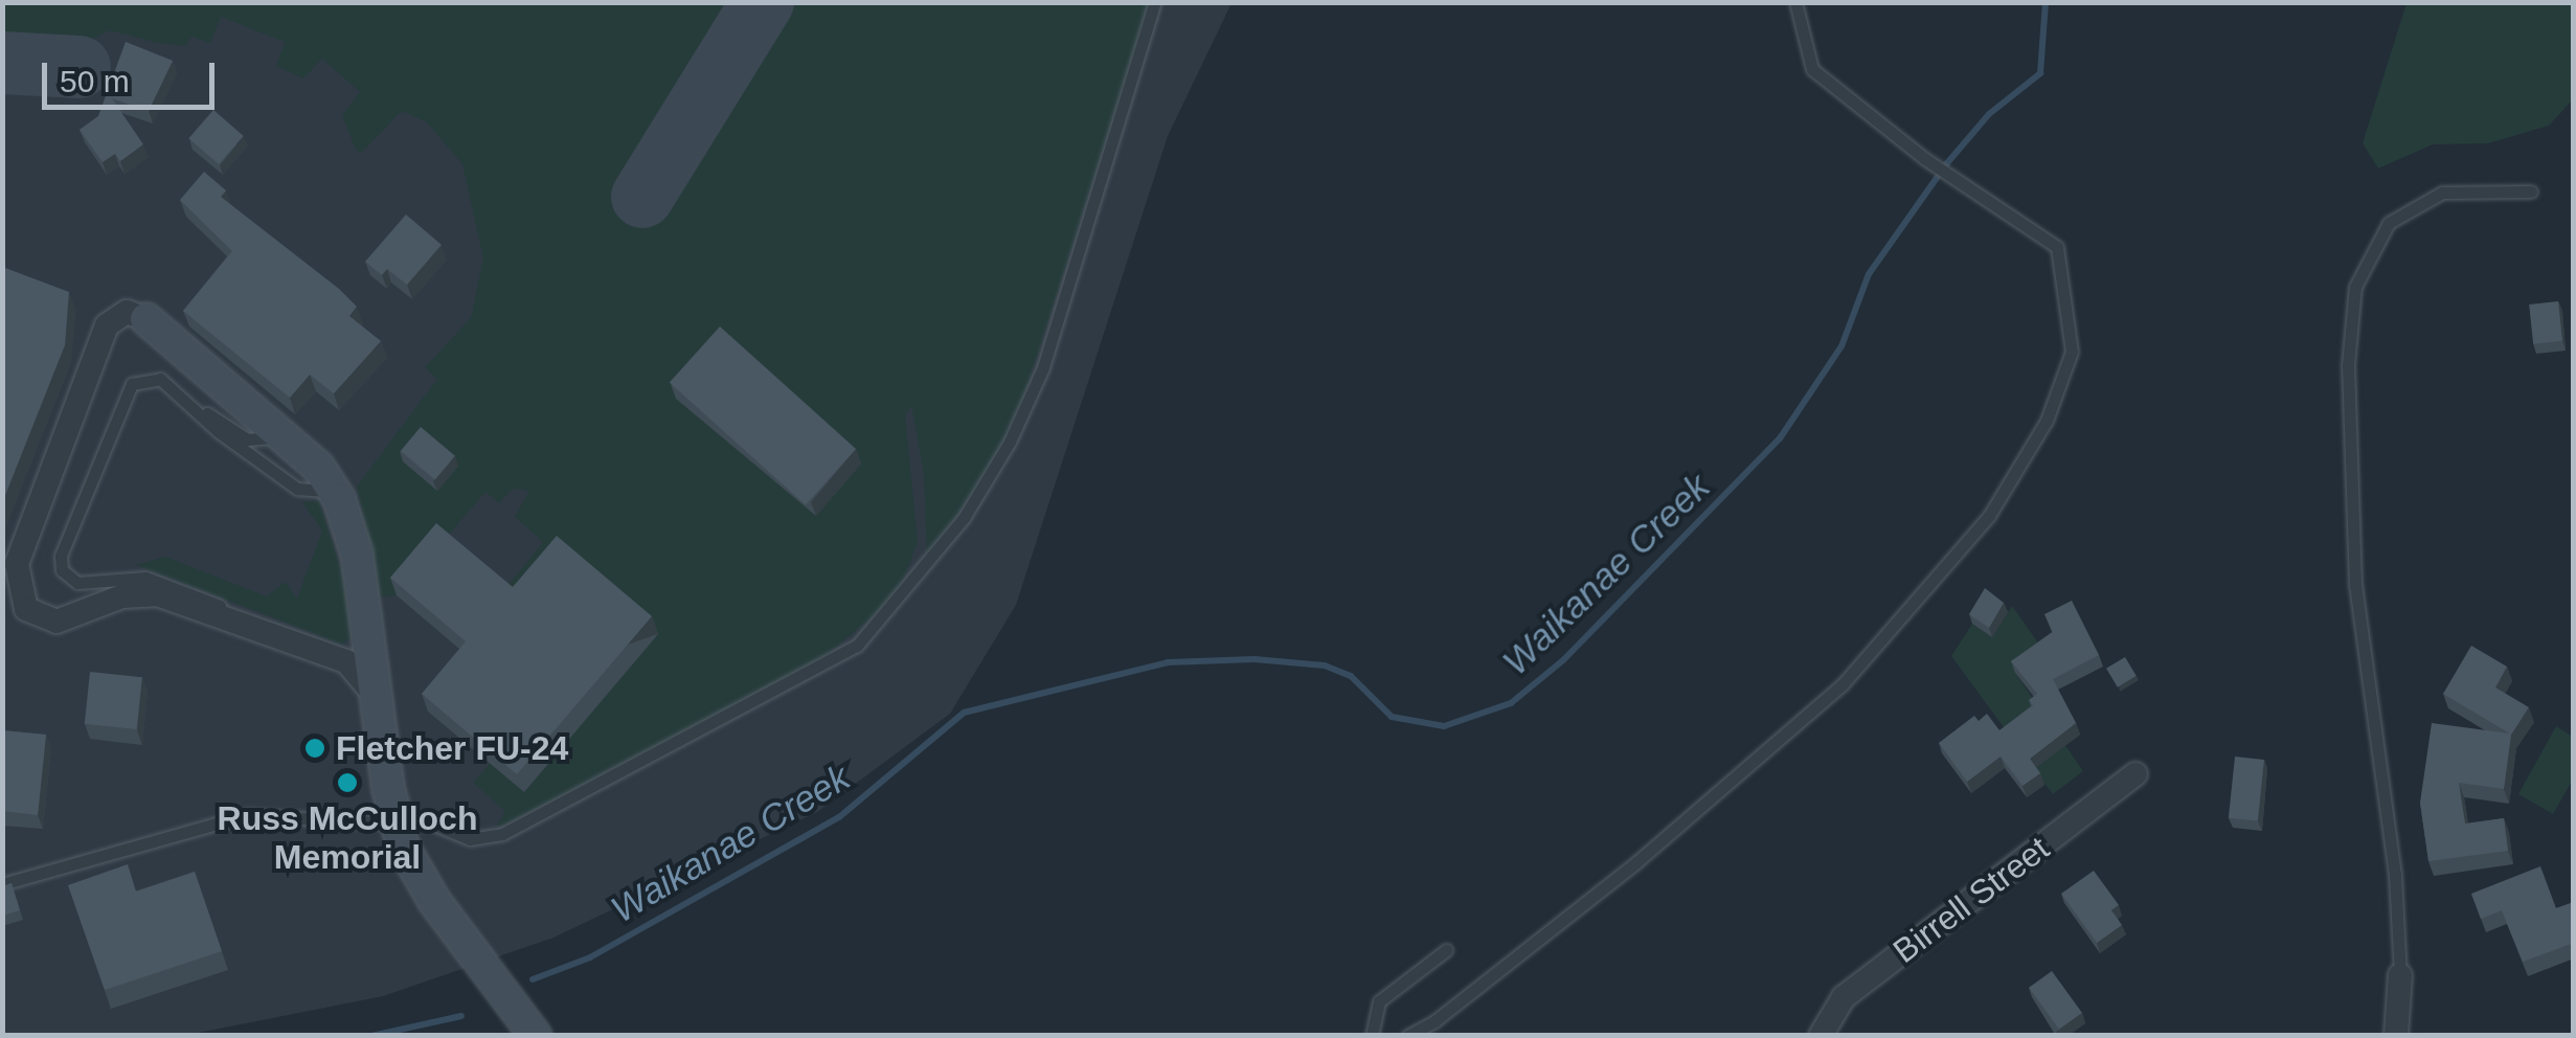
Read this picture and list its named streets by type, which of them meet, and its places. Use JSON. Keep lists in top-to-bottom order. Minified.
{"streets":{"street":["Birrell Street"]},"water":["Waikanae Creek"],"places":["Fletcher FU-24","Russ McCulloch Memorial"],"scale_bar":"50 m"}
